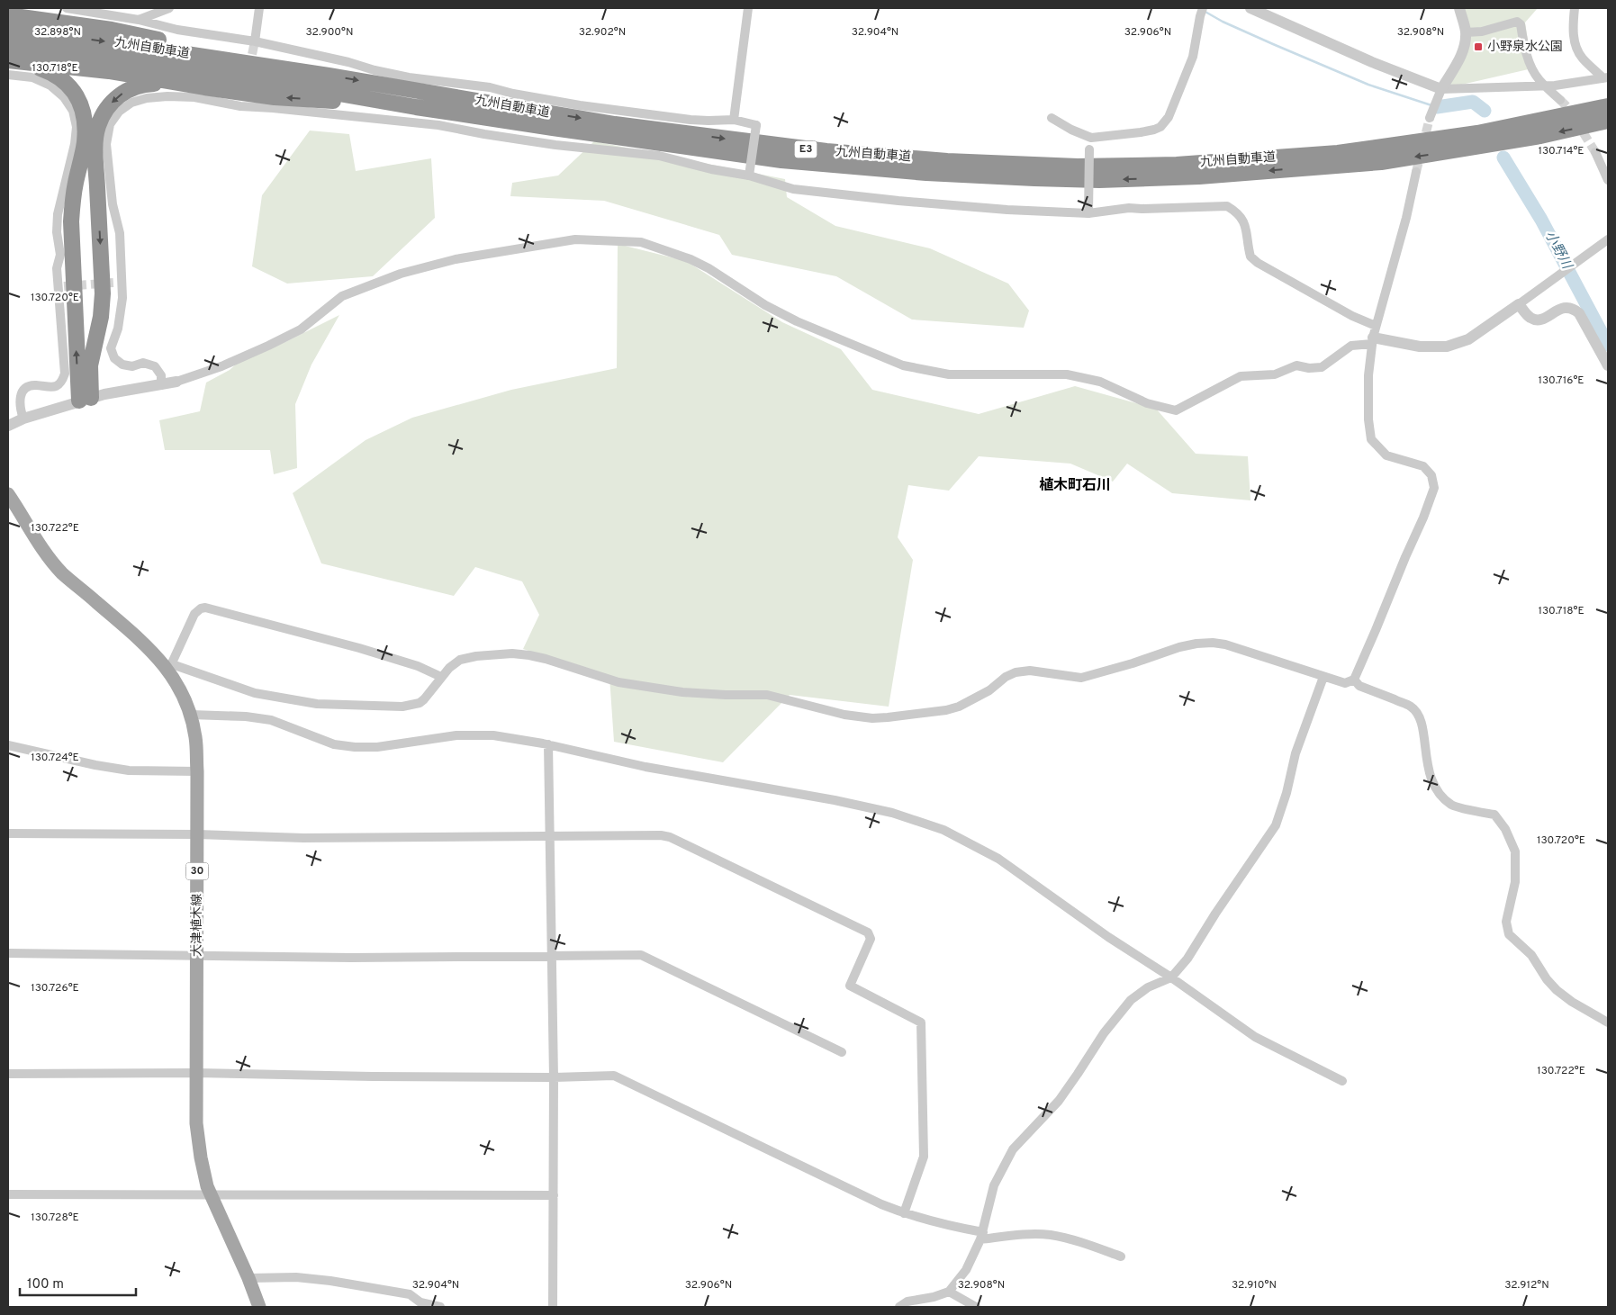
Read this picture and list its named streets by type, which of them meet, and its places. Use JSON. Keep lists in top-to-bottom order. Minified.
{"streets":{"highway":["九州自動車道","E3"],"main road":["30","大津植木線"]},"districts":["植木町石川"],"water":["小野川"],"places":{"transit":["小野泉水公園"]},"scale_bar":"100 m","coordinates":["32.898°N","32.900°N","32.902°N","32.904°N","32.906°N","32.908°N","130.718°E","130.714°E","130.720°E","130.716°E","130.722°E","130.724°E","130.726°E","130.728°E","32.910°N","32.912°N"]}
